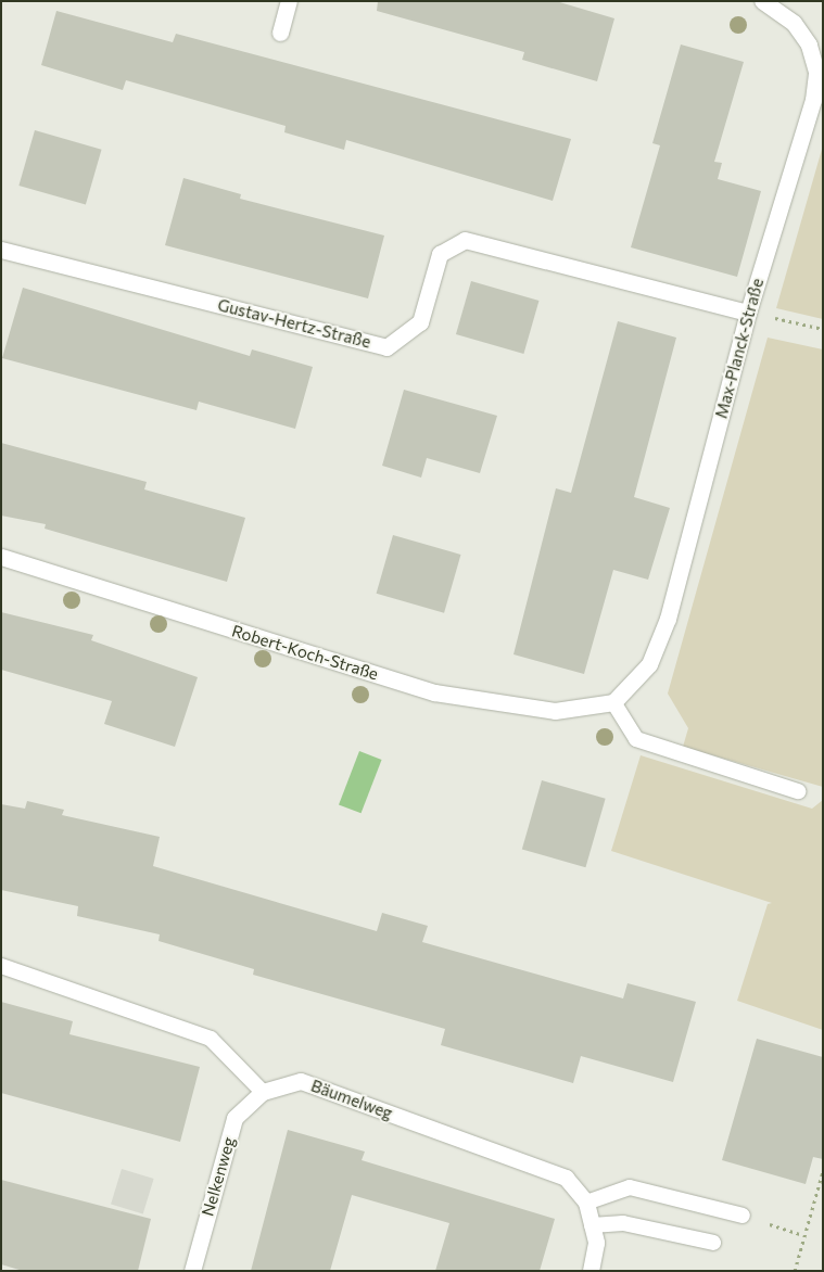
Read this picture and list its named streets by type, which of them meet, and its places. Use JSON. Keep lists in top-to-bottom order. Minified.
{"streets":{"street":["Gustav-Hertz-Straße","Max-Planck-Straße","Robert-Koch-Straße","Bäumelweg","Nelkenweg"]},"crossings":[["Gustav-Hertz-Straße","Max-Planck-Straße"],["Max-Planck-Straße","Robert-Koch-Straße"],["Bäumelweg","Nelkenweg"]]}
